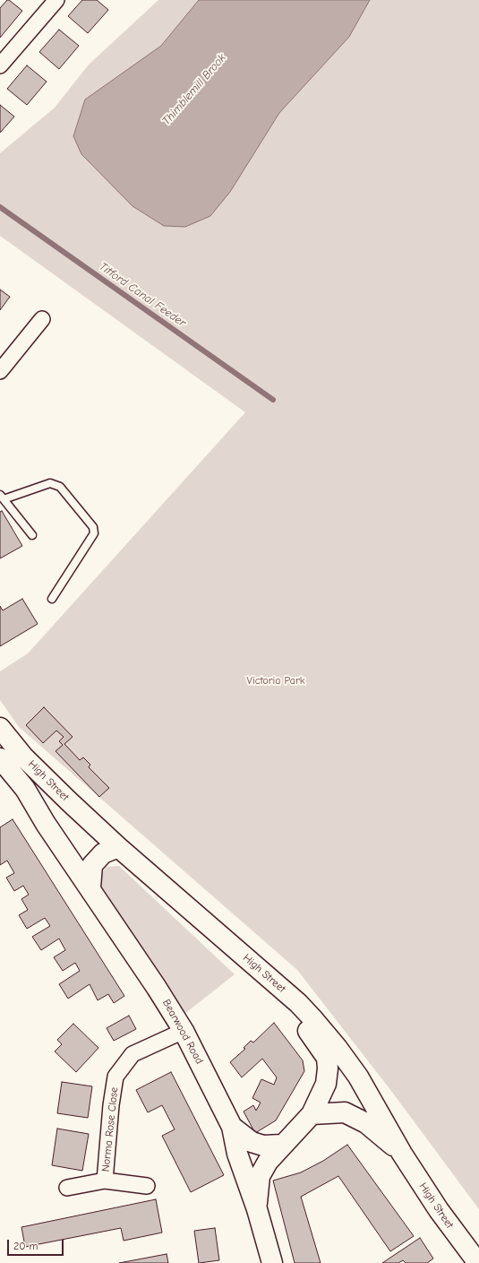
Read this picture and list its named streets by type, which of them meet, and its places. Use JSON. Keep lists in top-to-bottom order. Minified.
{"streets":{"main road":["High Street","Bearwood Road"],"street":["Norma Rose Close"]},"crossings":[["High Street","Bearwood Road"],["Bearwood Road","Norma Rose Close"]],"water":["Thimblemill Brook","Titford Canal Feeder"],"parks":["Victoria Park"],"scale_bar":"20 m"}
